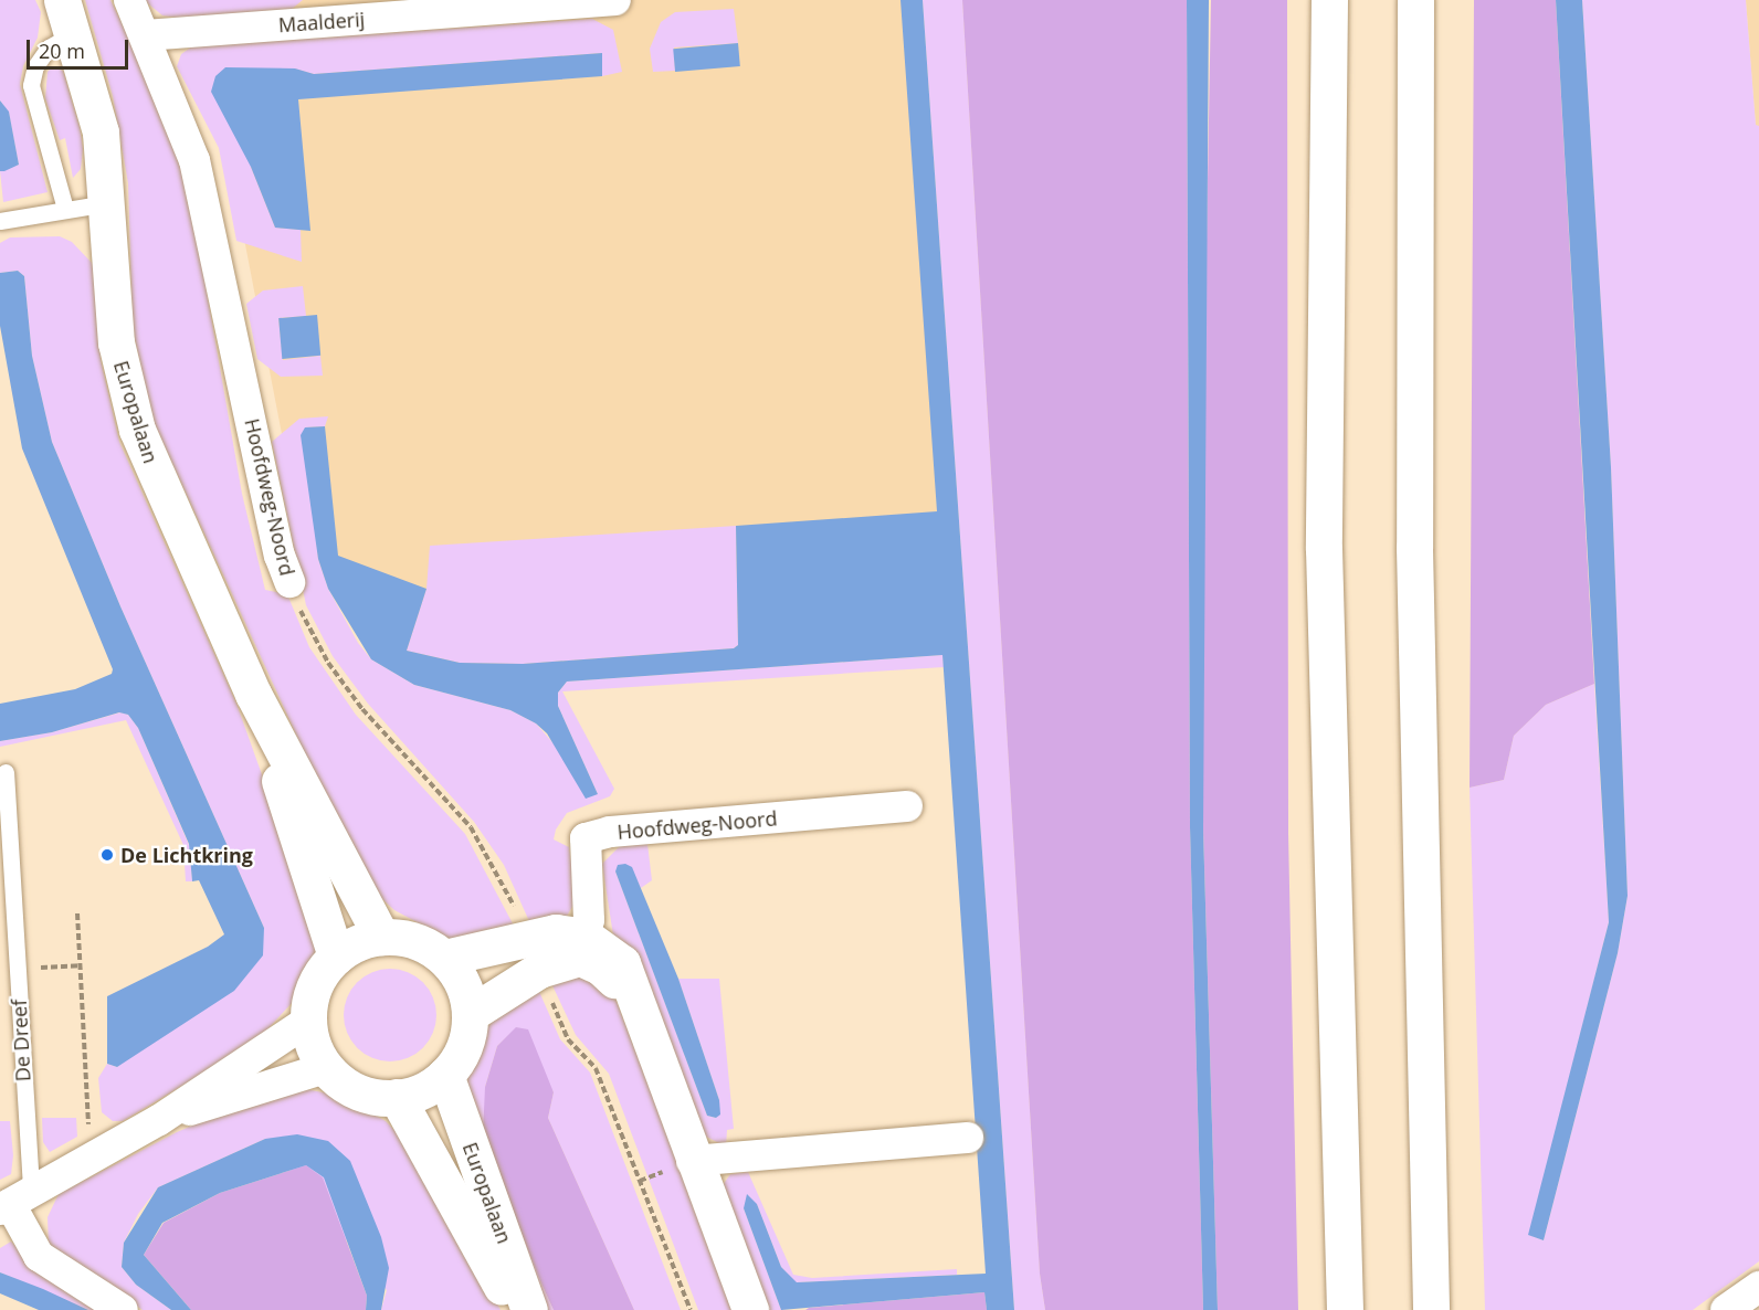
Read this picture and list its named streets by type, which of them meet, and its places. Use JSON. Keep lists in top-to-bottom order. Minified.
{"streets":{"main road":["Europalaan"],"street":["Maalderij","Hoofdweg-Noord","De Dreef"]},"crossings":[["Maalderij","Hoofdweg-Noord"]],"places":["De Lichtkring"],"scale_bar":"20 m"}
